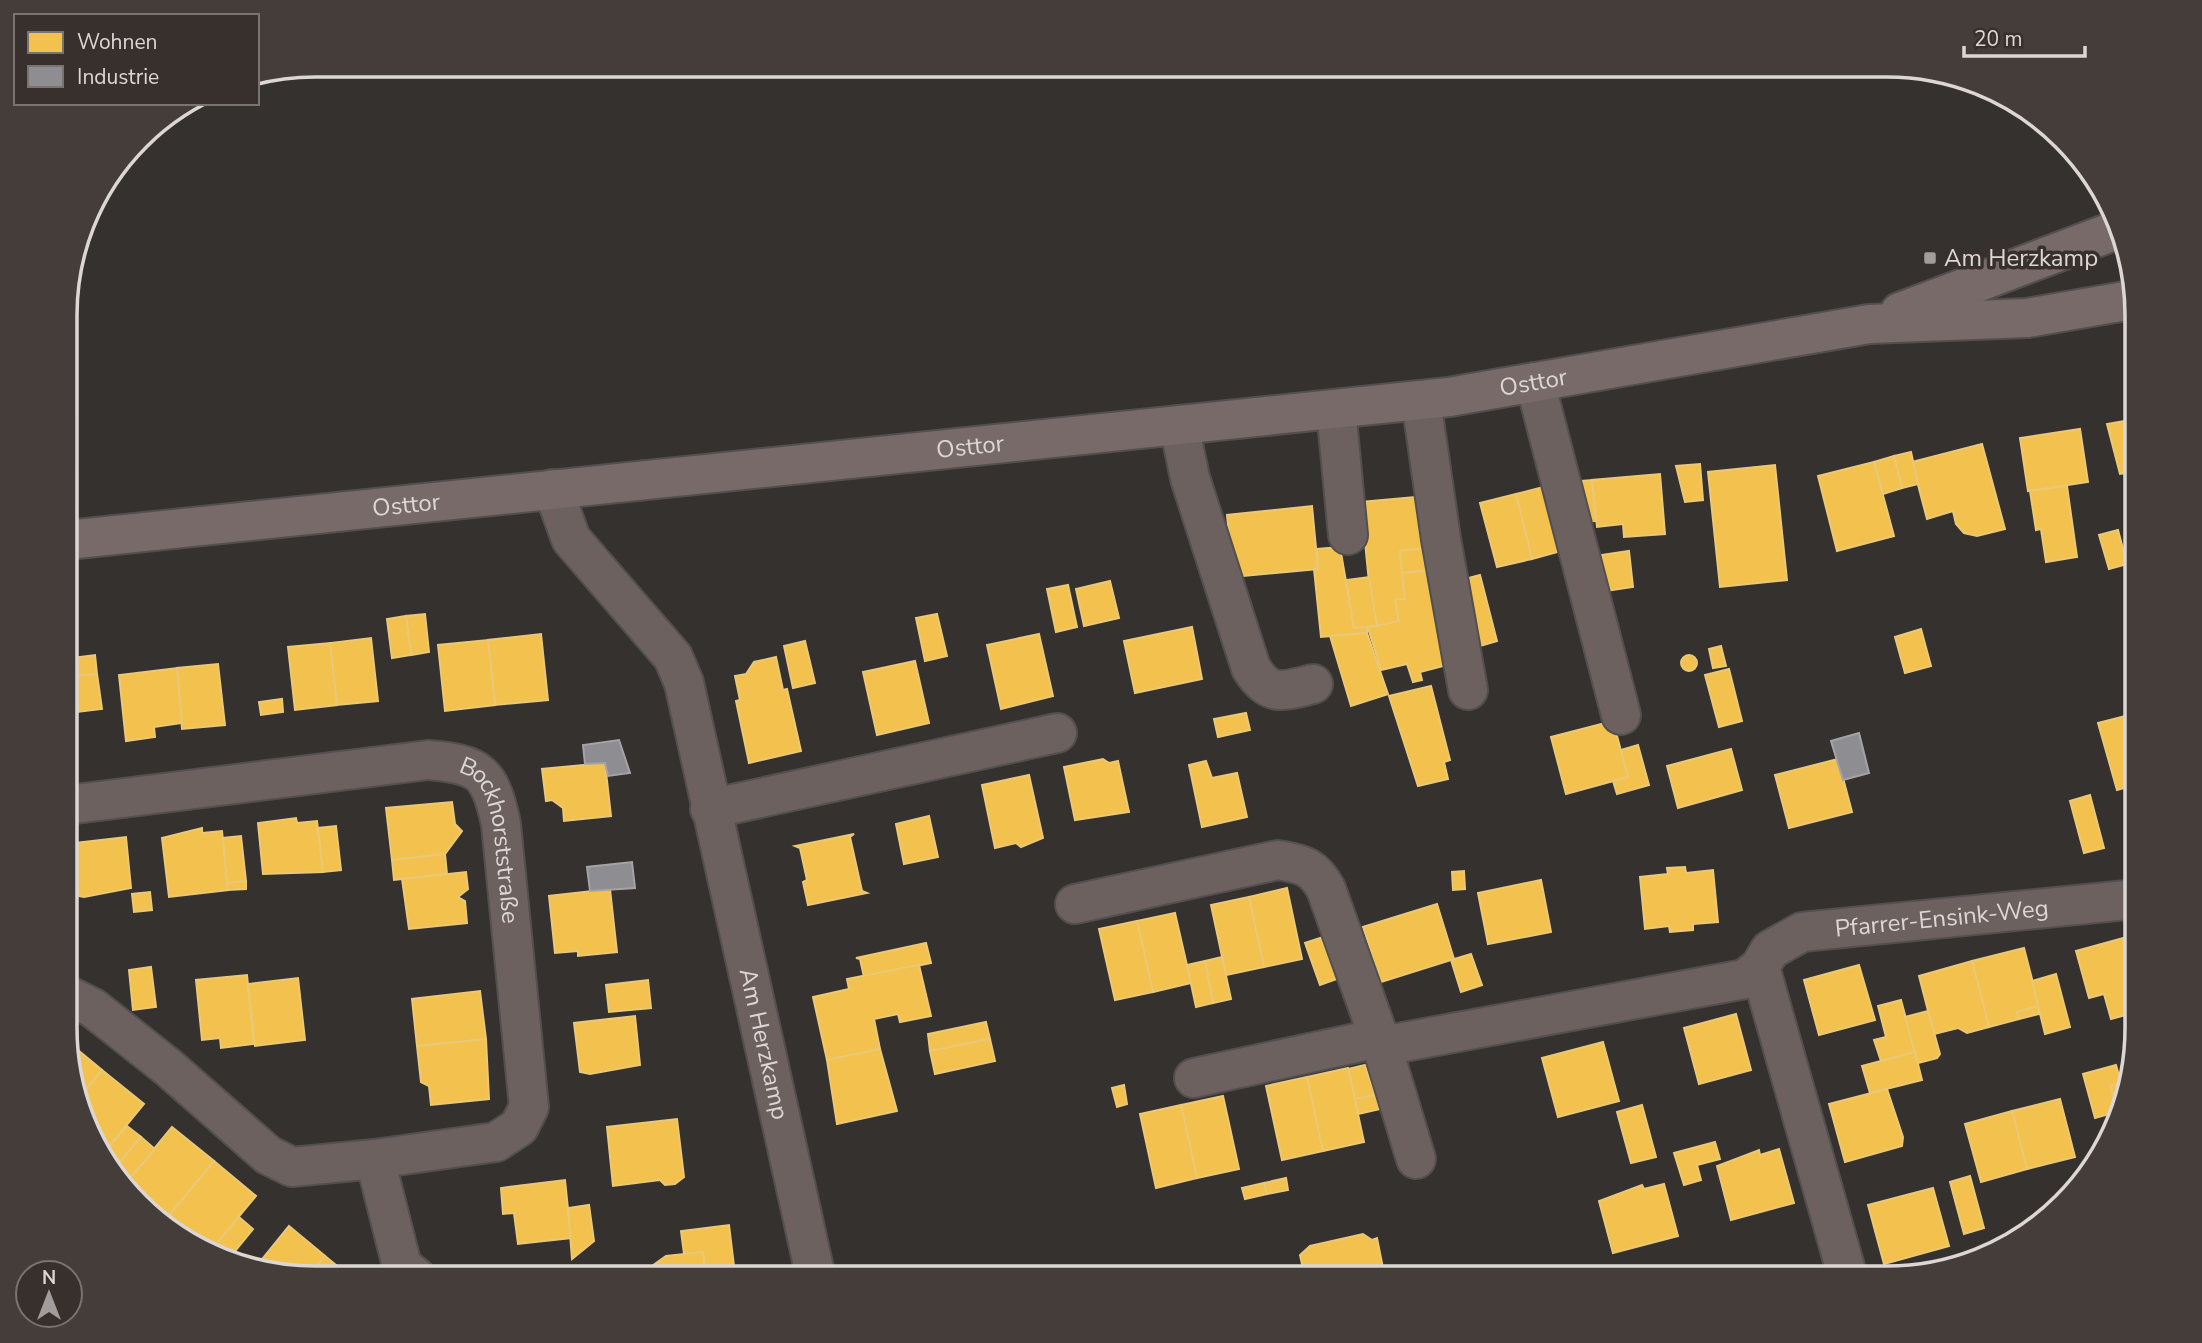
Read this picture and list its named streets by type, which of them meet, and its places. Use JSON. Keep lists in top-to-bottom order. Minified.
{"streets":{"main road":["Osttor"],"street":["Bockhorststraße","Pfarrer-Ensink-Weg","Am Herzkamp"]},"crossings":[["Osttor","Am Herzkamp"]],"places":{"transit":["Am Herzkamp"]},"legend":["Wohnen","Industrie"],"scale_bar":"20 m","north":"top"}
